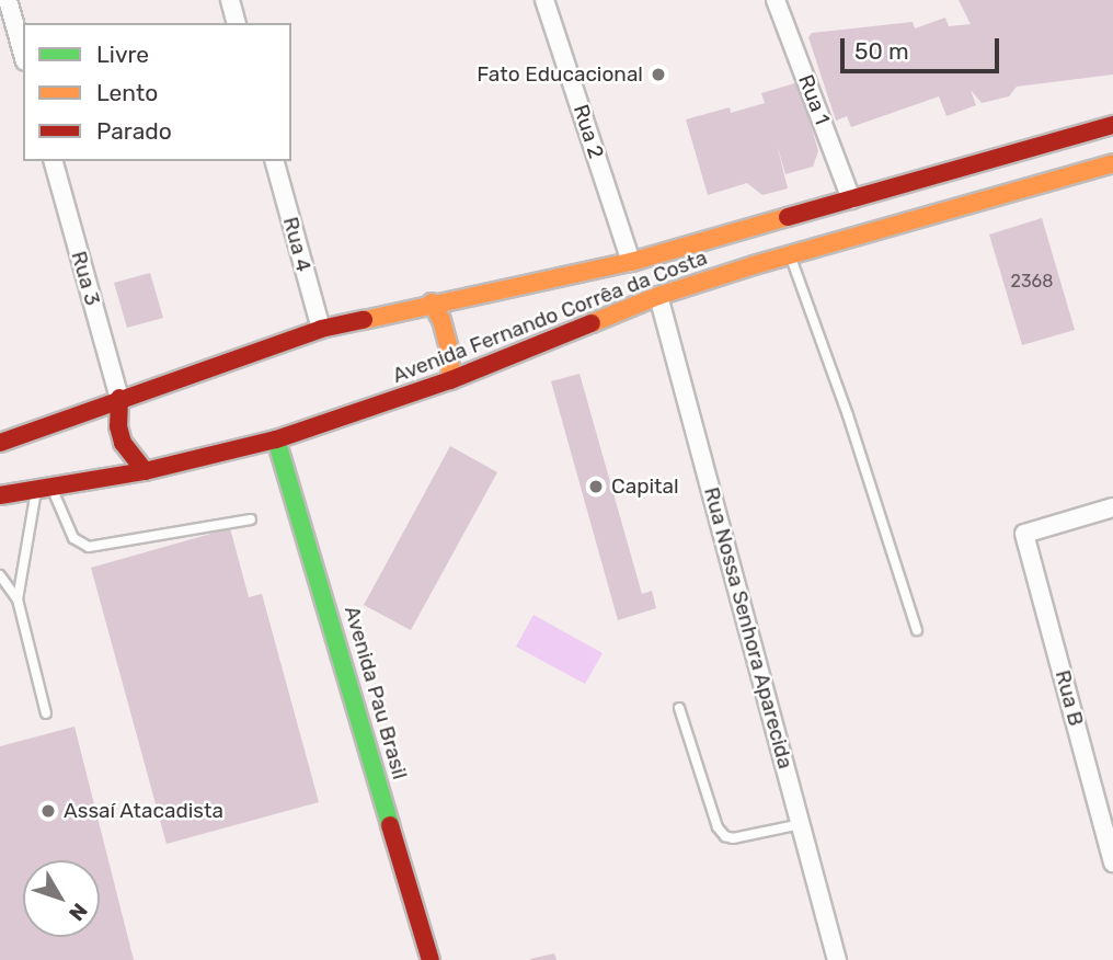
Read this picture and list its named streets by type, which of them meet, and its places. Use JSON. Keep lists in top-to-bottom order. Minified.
{"streets":{"main road":["Avenida Fernando Corrêa da Costa","Avenida Pau Brasil"],"street":["Rua 1","Rua 2","Rua 4","Rua 3","Rua Nossa Senhora Aparecida","Rua B"]},"crossings":[["Rua 1","Avenida Fernando Corrêa da Costa"],["Rua 2","Avenida Fernando Corrêa da Costa"],["Rua 4","Avenida Fernando Corrêa da Costa"],["Rua 3","Avenida Fernando Corrêa da Costa"],["Avenida Fernando Corrêa da Costa","Rua Nossa Senhora Aparecida"],["Avenida Fernando Corrêa da Costa","Avenida Pau Brasil"]],"places":["Fato Educacional","Capital","Assaí Atacadista"],"house_numbers":["2368"],"legend":["Livre","Lento","Parado"],"scale_bar":"50 m","north":"bottom right"}
